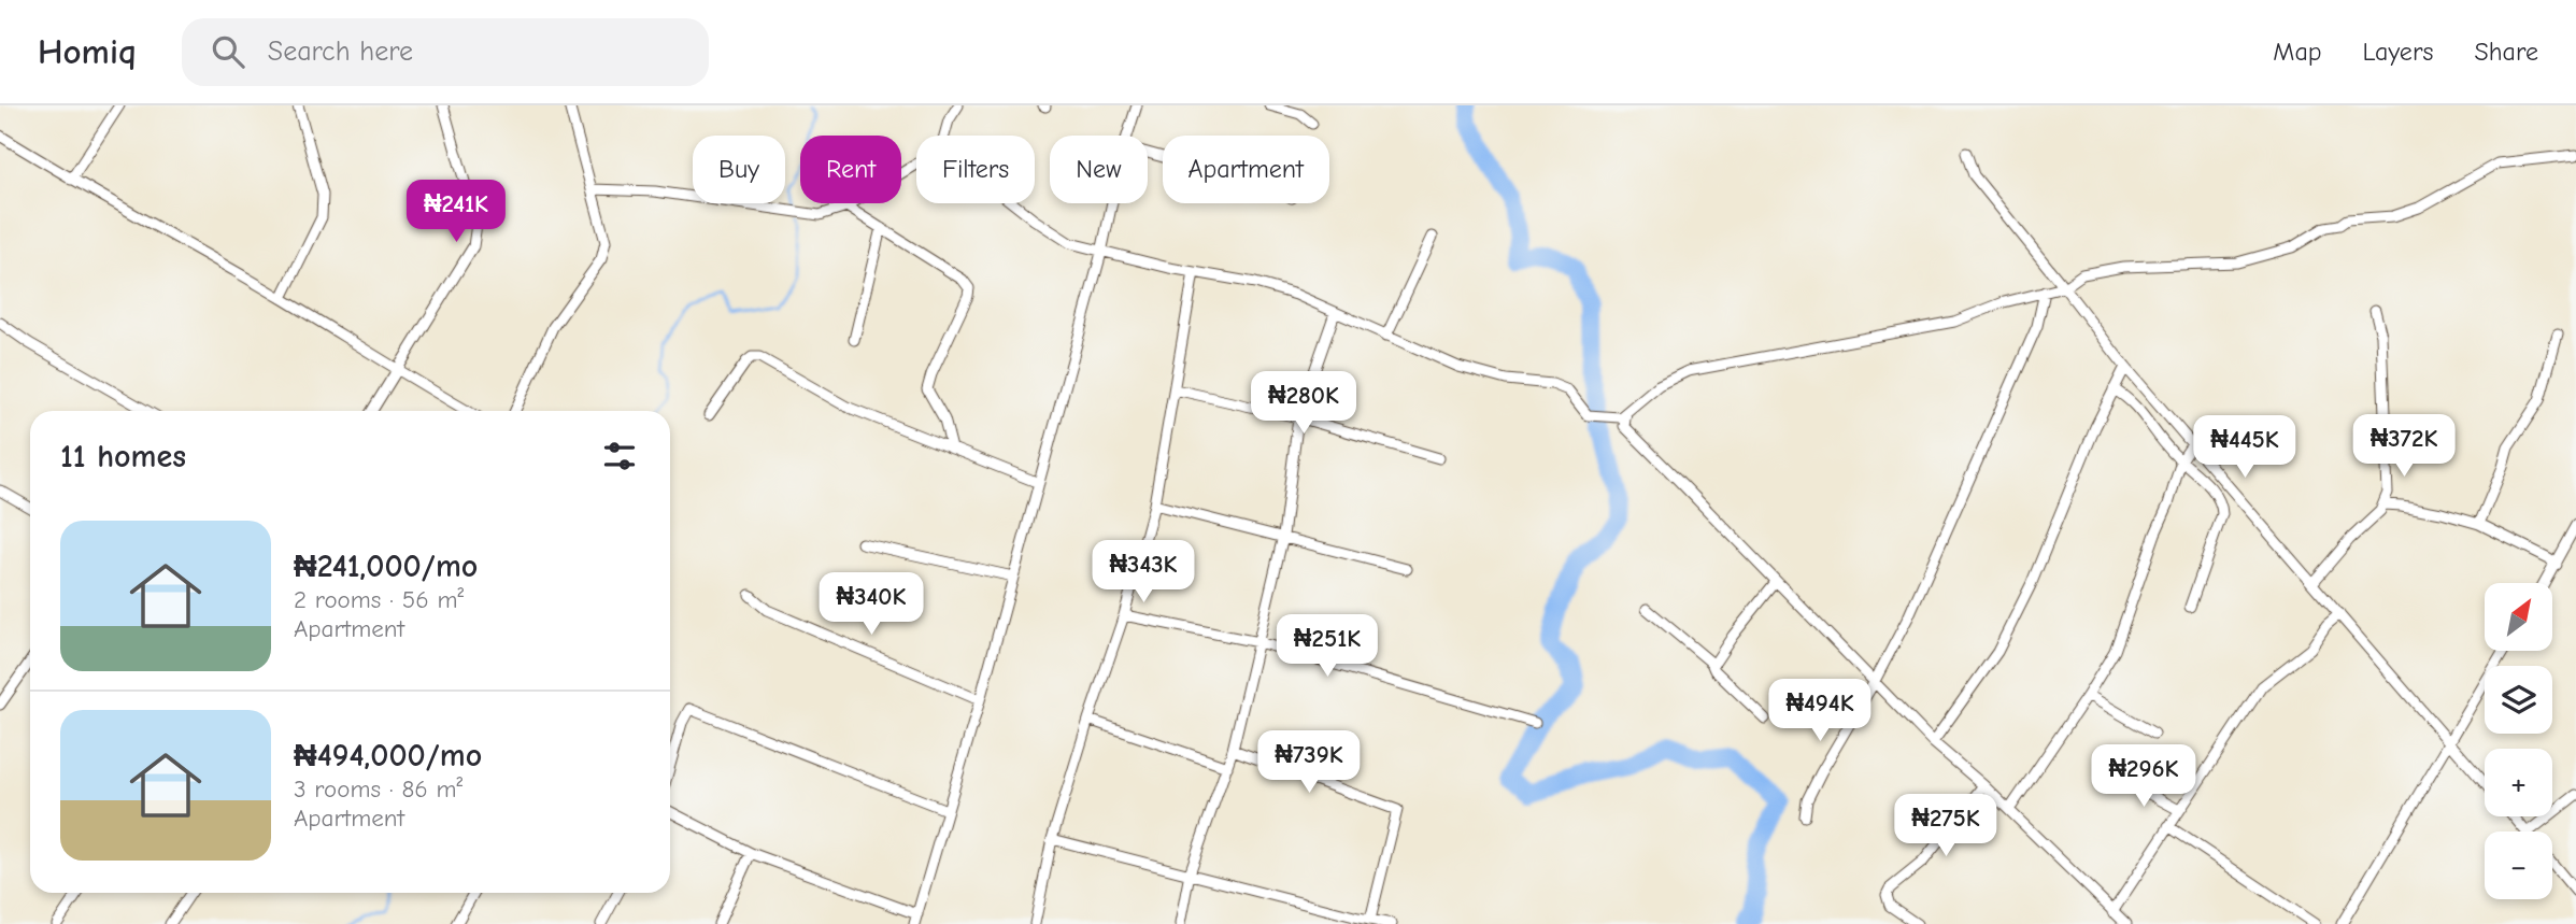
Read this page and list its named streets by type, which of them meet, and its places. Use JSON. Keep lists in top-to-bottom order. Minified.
{"north":"top right","page":{"header":"Homiq","search":"Search here","nav":["Map","Layers","Share"],"chip":["Buy","Rent","Filters","New","Apartment"],"price":["₦241K","₦280K","₦372K","₦445K","₦343K","₦340K","₦251K","₦494K","₦739K","₦296K","₦275K"],"heading":"11 homes","list":[{"name":"₦241,000/mo","note":"2 rooms · 56 m² · Apartment"},{"name":"₦494,000/mo","note":"3 rooms · 86 m² · Apartment"}],"map_buttons":["+","−"]}}
